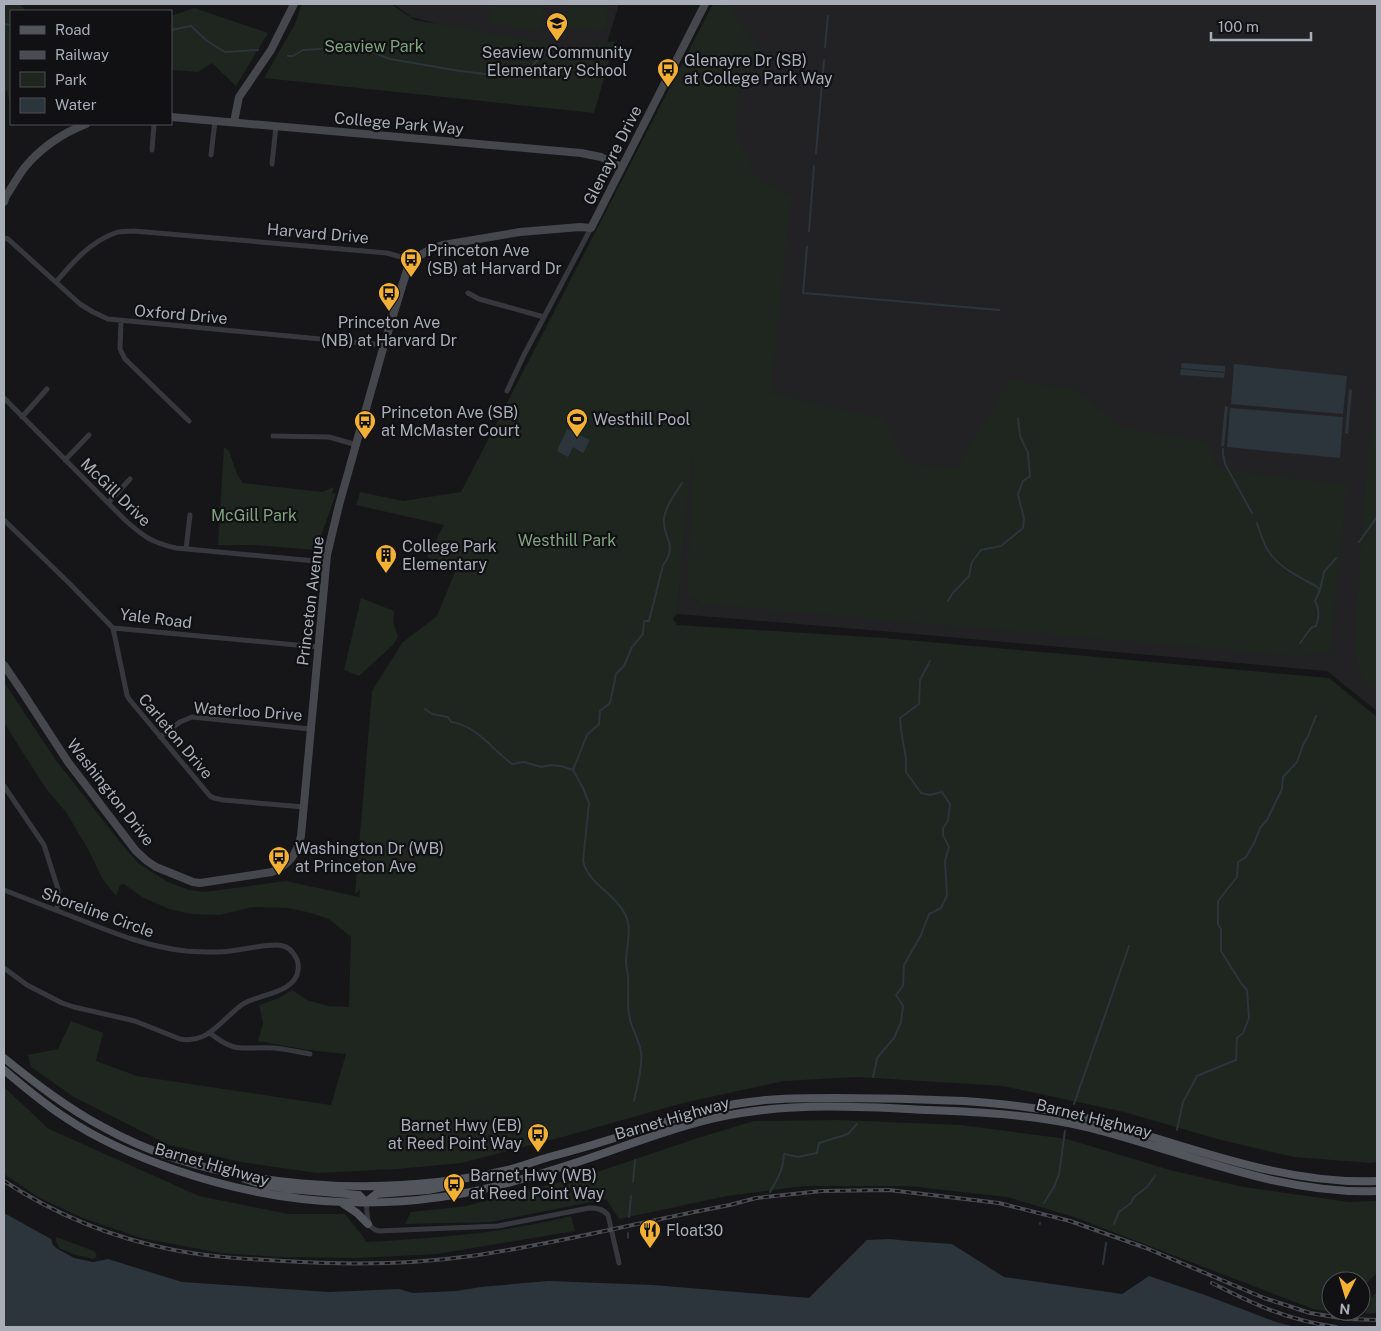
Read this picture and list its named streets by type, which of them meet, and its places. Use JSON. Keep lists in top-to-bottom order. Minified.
{"streets":{"main road":["Barnet Highway"],"street":["College Park Way","Glenayre Drive","Harvard Drive","Oxford Drive","McGill Drive","Princeton Avenue","Yale Road","Waterloo Drive","Carleton Drive","Washington Drive","Shoreline Circle"]},"crossings":[["College Park Way","Glenayre Drive"],["Harvard Drive","Oxford Drive"],["Harvard Drive","Princeton Avenue"],["Oxford Drive","Princeton Avenue"],["McGill Drive","Princeton Avenue"],["Princeton Avenue","Yale Road"],["Princeton Avenue","Waterloo Drive"],["Princeton Avenue","Carleton Drive"],["Princeton Avenue","Washington Drive"],["Yale Road","Carleton Drive"],["Waterloo Drive","Carleton Drive"]],"parks":["Seaview Park","McGill Park","Westhill Park"],"places":{"school or university":["Seaview Community Elementary School"],"bus stop":["Glenayre Dr (SB) at College Park Way","Princeton Ave (SB) at Harvard Dr","Princeton Ave (NB) at Harvard Dr","Princeton Ave (SB) at McMaster Court","Washington Dr (WB) at Princeton Ave","Barnet Hwy (EB) at Reed Point Way","Barnet Hwy (WB) at Reed Point Way"],"sports":["Westhill Pool"],"building":["College Park Elementary"],"restaurant":["Float30"]},"legend":["Road","Railway","Park","Water"],"scale_bar":"100 m","north":"bottom"}
